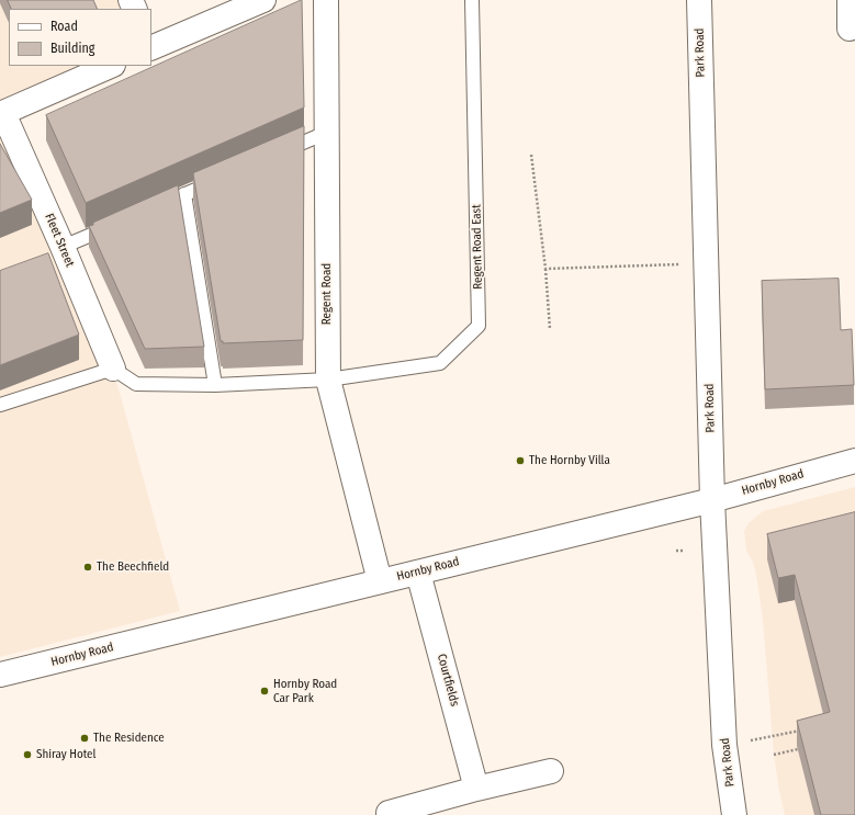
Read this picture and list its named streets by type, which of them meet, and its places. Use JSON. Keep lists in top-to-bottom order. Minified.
{"streets":{"main road":["Park Road","Fleet Street","Regent Road","Hornby Road","Courtfields"],"lane":["Regent Road East"]},"crossings":[["Park Road","Hornby Road"],["Fleet Street","Regent Road East"],["Regent Road East","Regent Road"],["Regent Road","Hornby Road"],["Hornby Road","Courtfields"]],"places":["The Hornby Villa","The Beechfield","Hornby Road Car Park","The Residence","Shiray Hotel"],"legend":["Road","Building"]}
